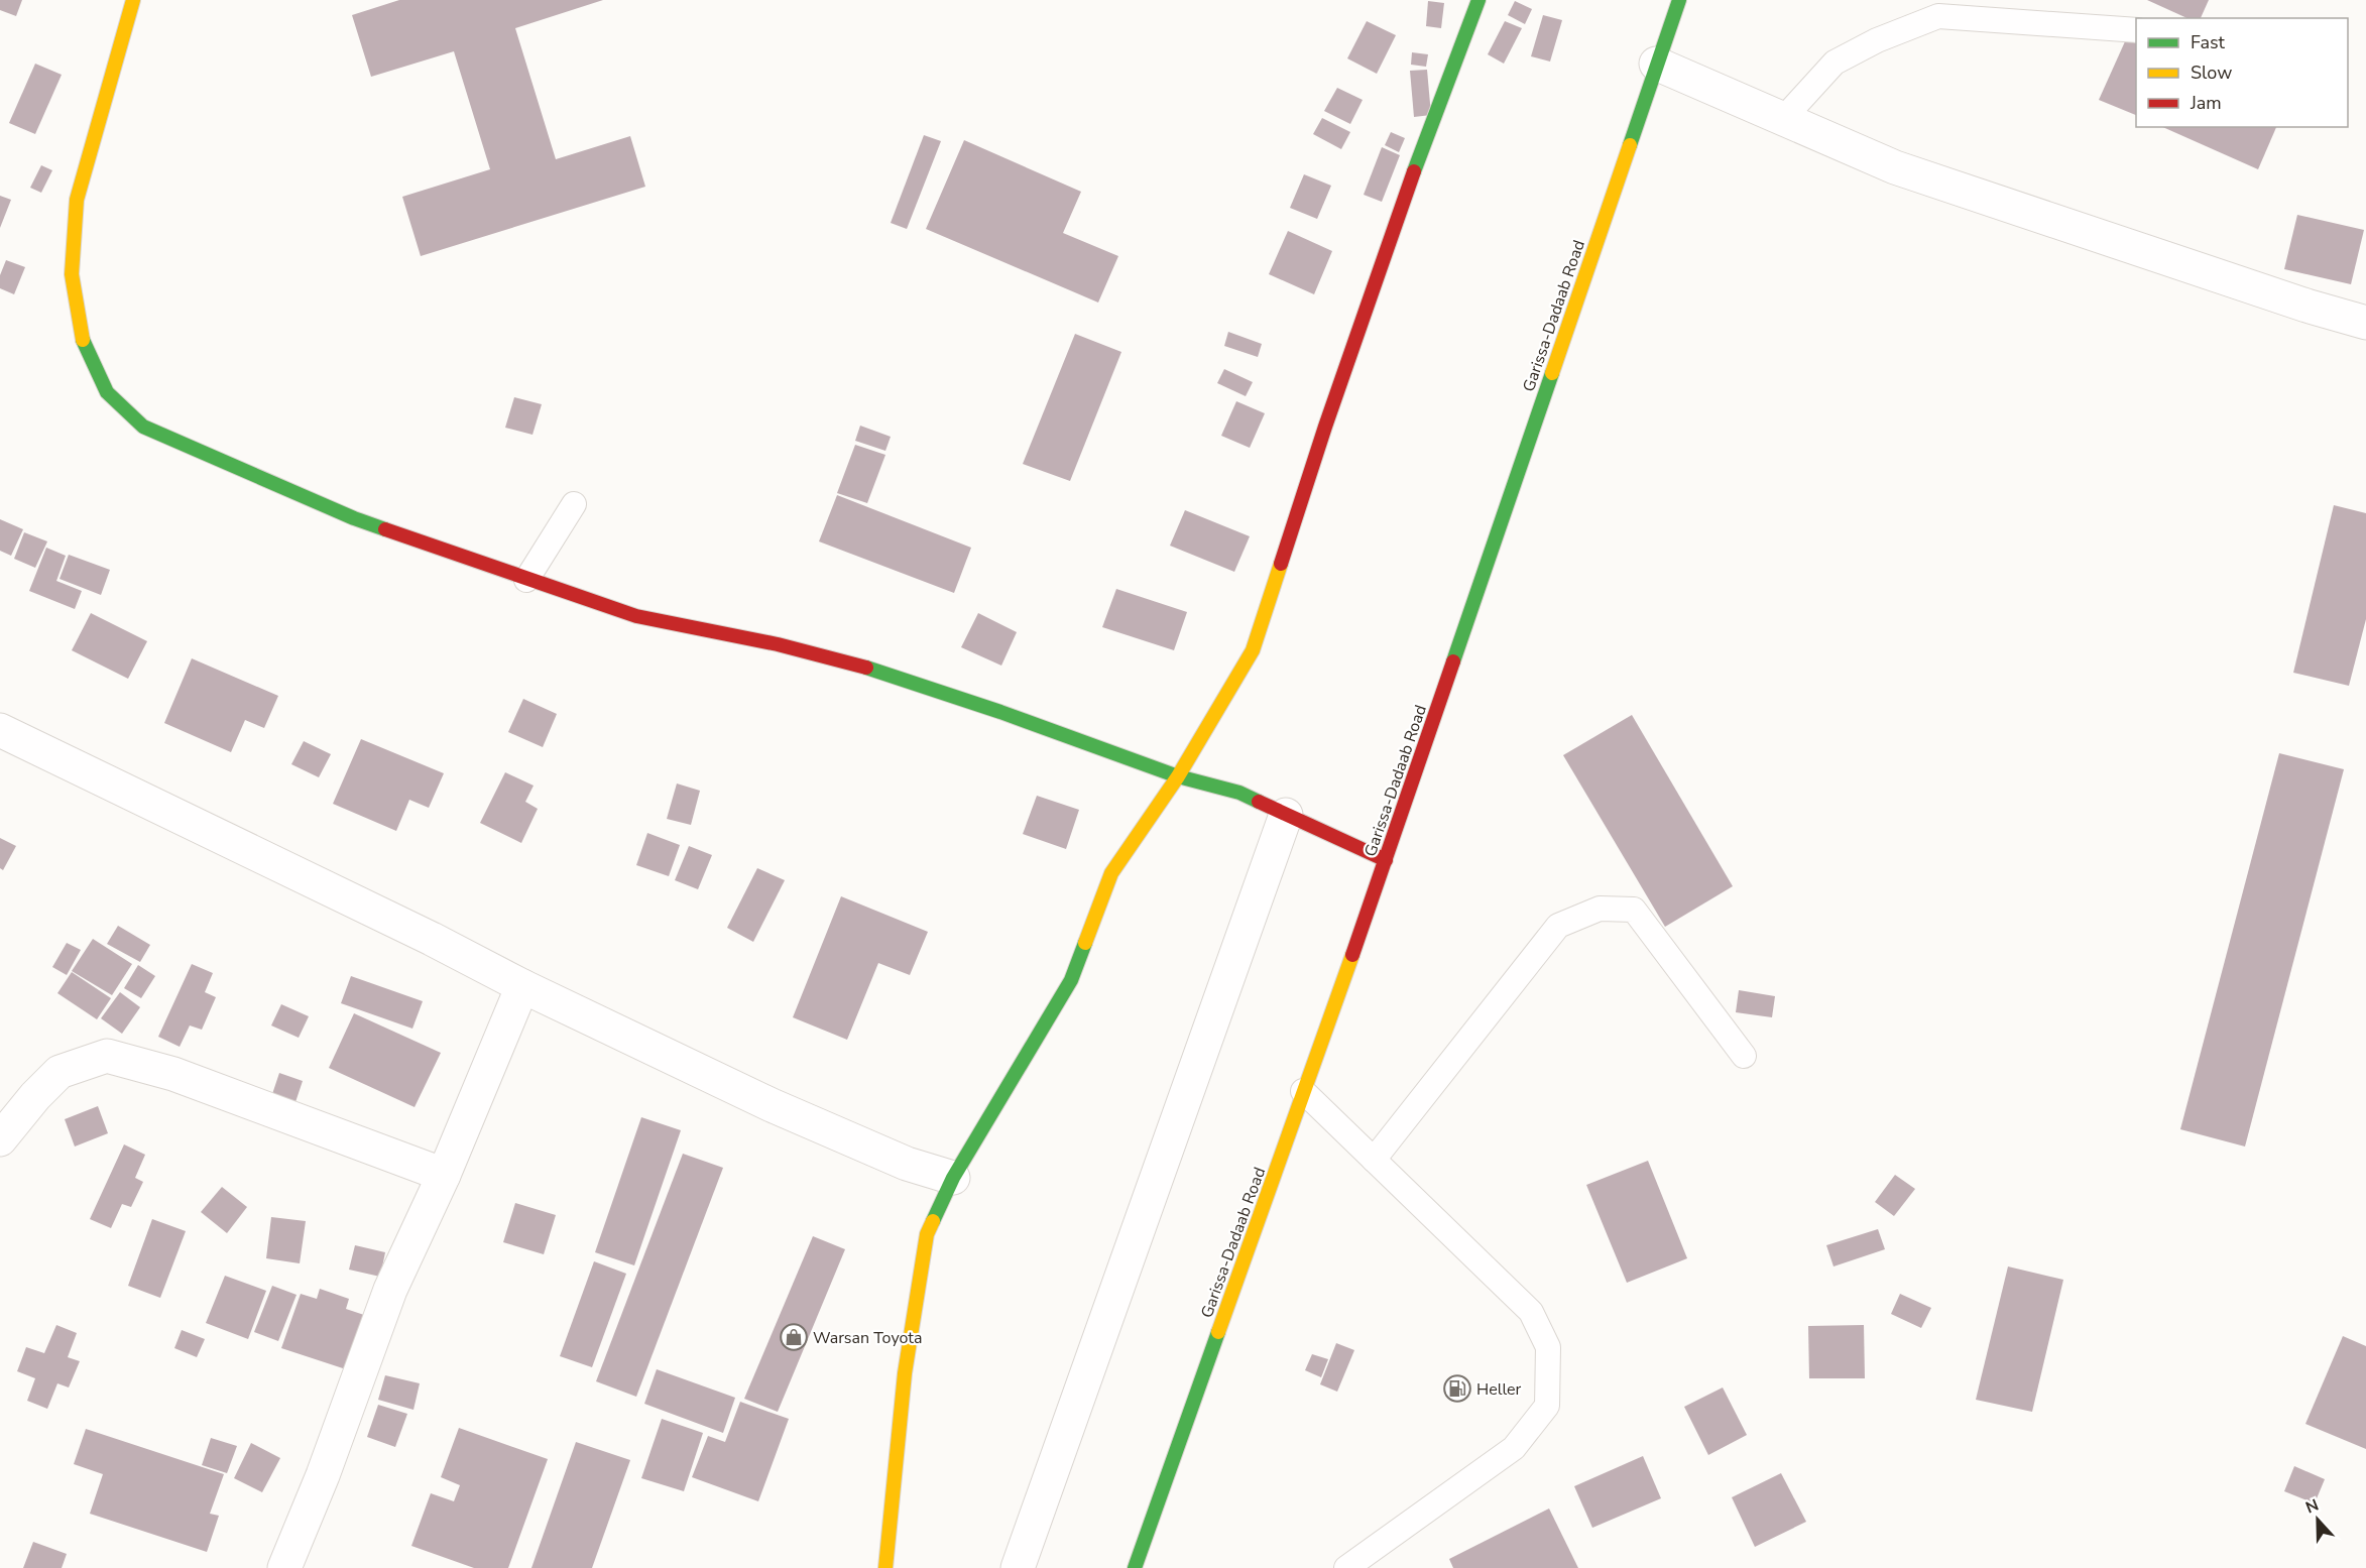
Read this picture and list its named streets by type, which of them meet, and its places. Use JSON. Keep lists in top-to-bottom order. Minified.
{"streets":{"main road":["Garissa-Dadaab Road"]},"places":{"shop":["Warsan Toyota"],"fuel station":["Heller"]},"legend":["Fast","Slow","Jam"],"north":"top"}
